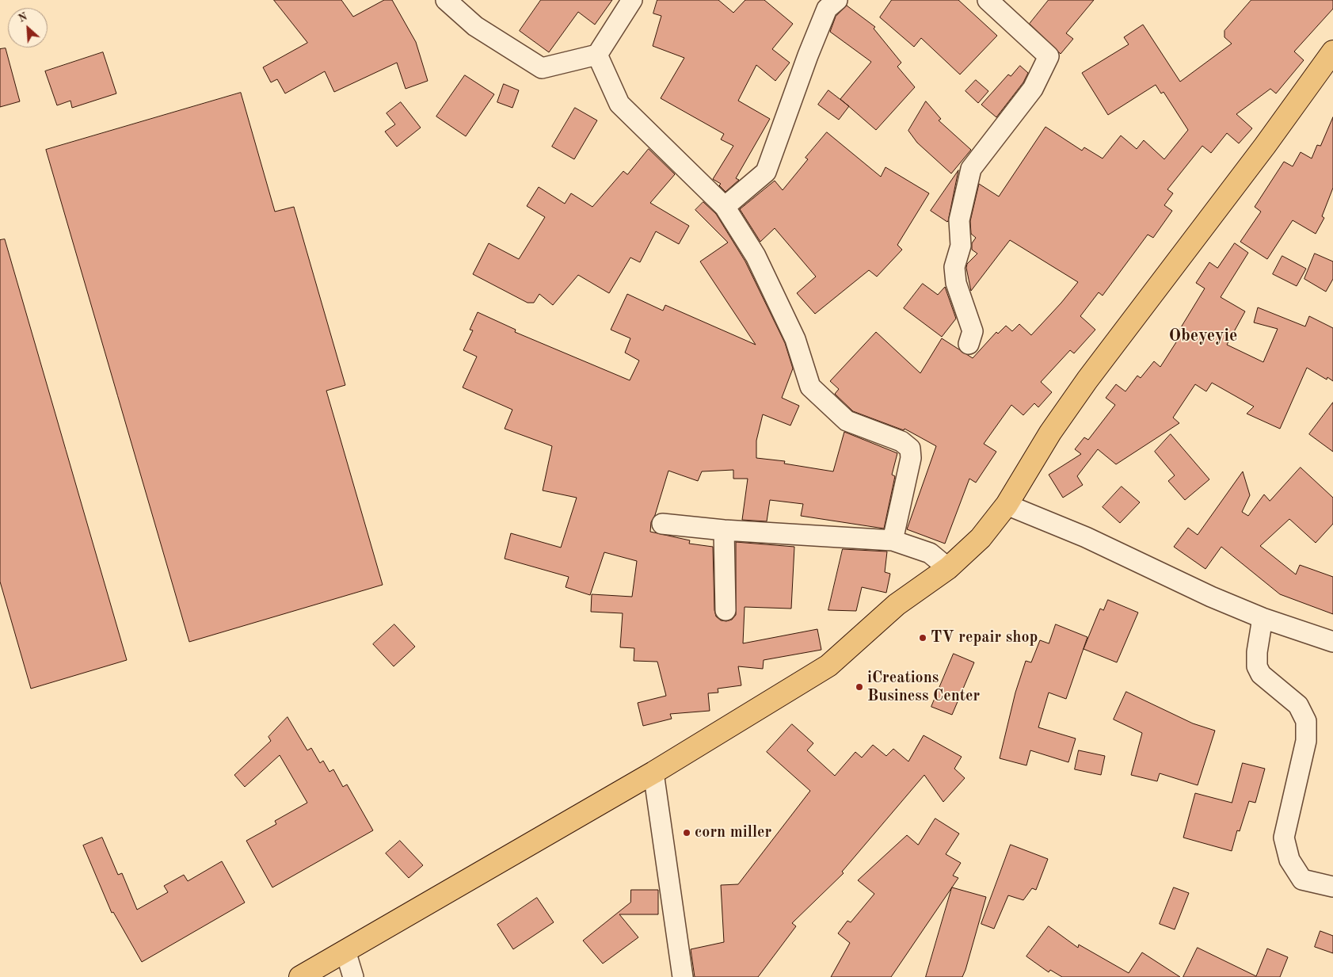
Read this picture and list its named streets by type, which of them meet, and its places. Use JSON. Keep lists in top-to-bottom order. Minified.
{"districts":["Obeyeyie"],"places":["TV repair shop","iCreations Business Center","corn miller"],"north":"top left"}
